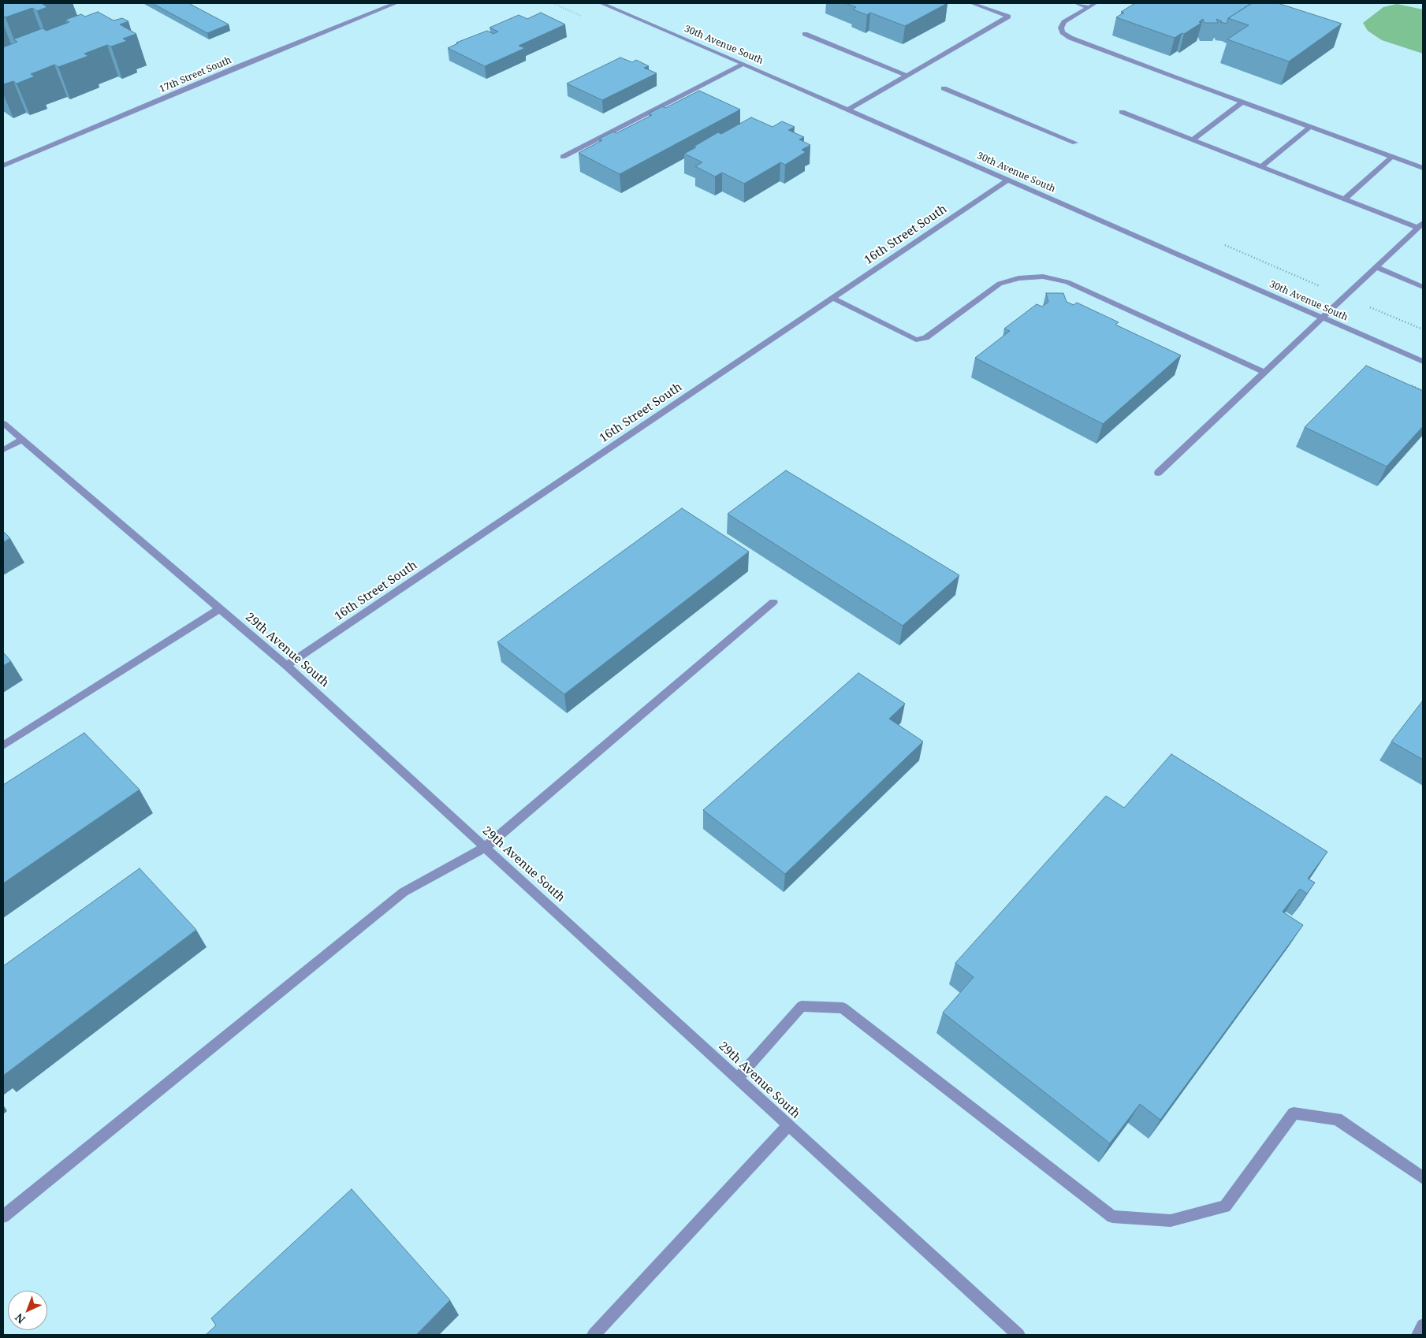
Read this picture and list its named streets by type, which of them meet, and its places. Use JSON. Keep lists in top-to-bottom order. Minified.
{"streets":{"street":["30th Avenue South","17th Street South","16th Street South","29th Avenue South"]},"crossings":[["30th Avenue South","16th Street South"],["16th Street South","29th Avenue South"]],"north":"bottom left"}
